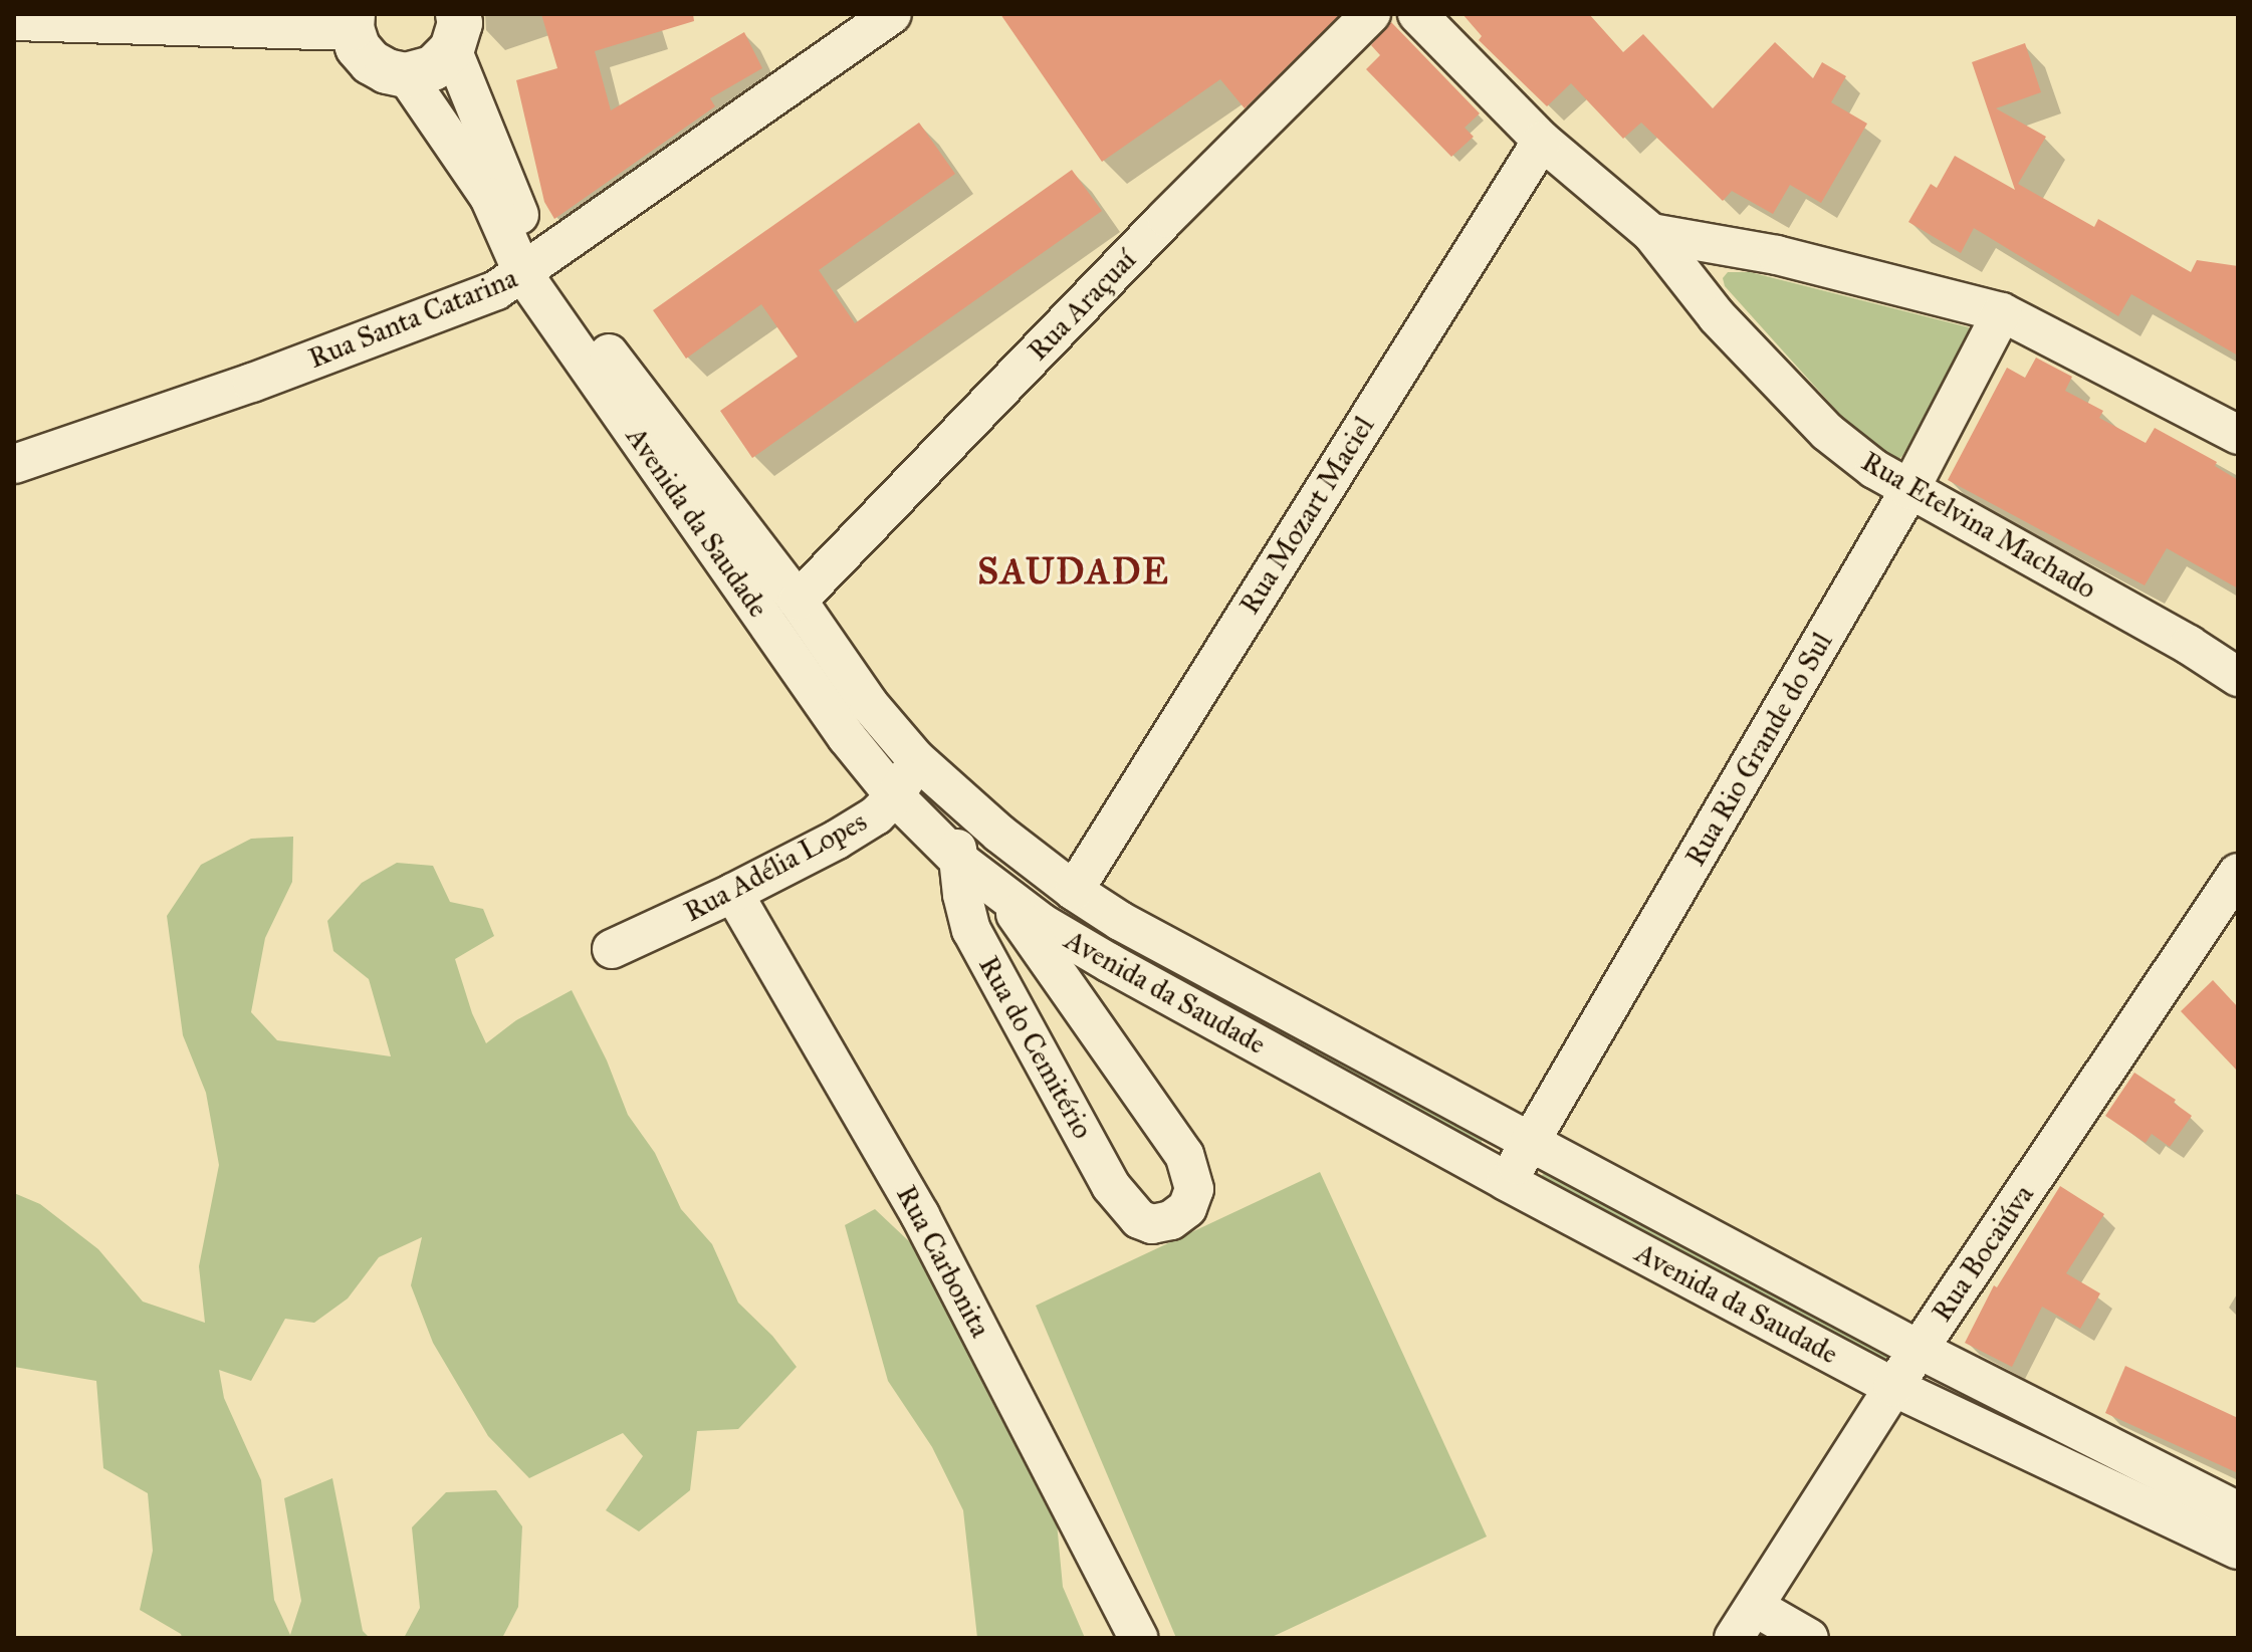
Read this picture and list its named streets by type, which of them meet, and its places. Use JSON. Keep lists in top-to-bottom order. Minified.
{"streets":{"street":["Rua Araçuaí","Rua Santa Catarina","Rua Mozart Maciel","Avenida da Saudade","Rua Etelvina Machado","Rua Rio Grande do Sul","Rua Adélia Lopes","Rua do Cemitério","Rua Bocaiúva","Rua Carbonita"]},"crossings":[["Rua Araçuaí","Avenida da Saudade"],["Rua Santa Catarina","Avenida da Saudade"],["Rua Mozart Maciel","Avenida da Saudade"],["Rua Mozart Maciel","Rua Etelvina Machado"],["Avenida da Saudade","Rua Rio Grande do Sul"],["Avenida da Saudade","Rua Adélia Lopes"],["Avenida da Saudade","Rua do Cemitério"],["Avenida da Saudade","Rua Bocaiúva"],["Rua Etelvina Machado","Rua Rio Grande do Sul"],["Rua Adélia Lopes","Rua Carbonita"]],"districts":["SAUDADE"]}
